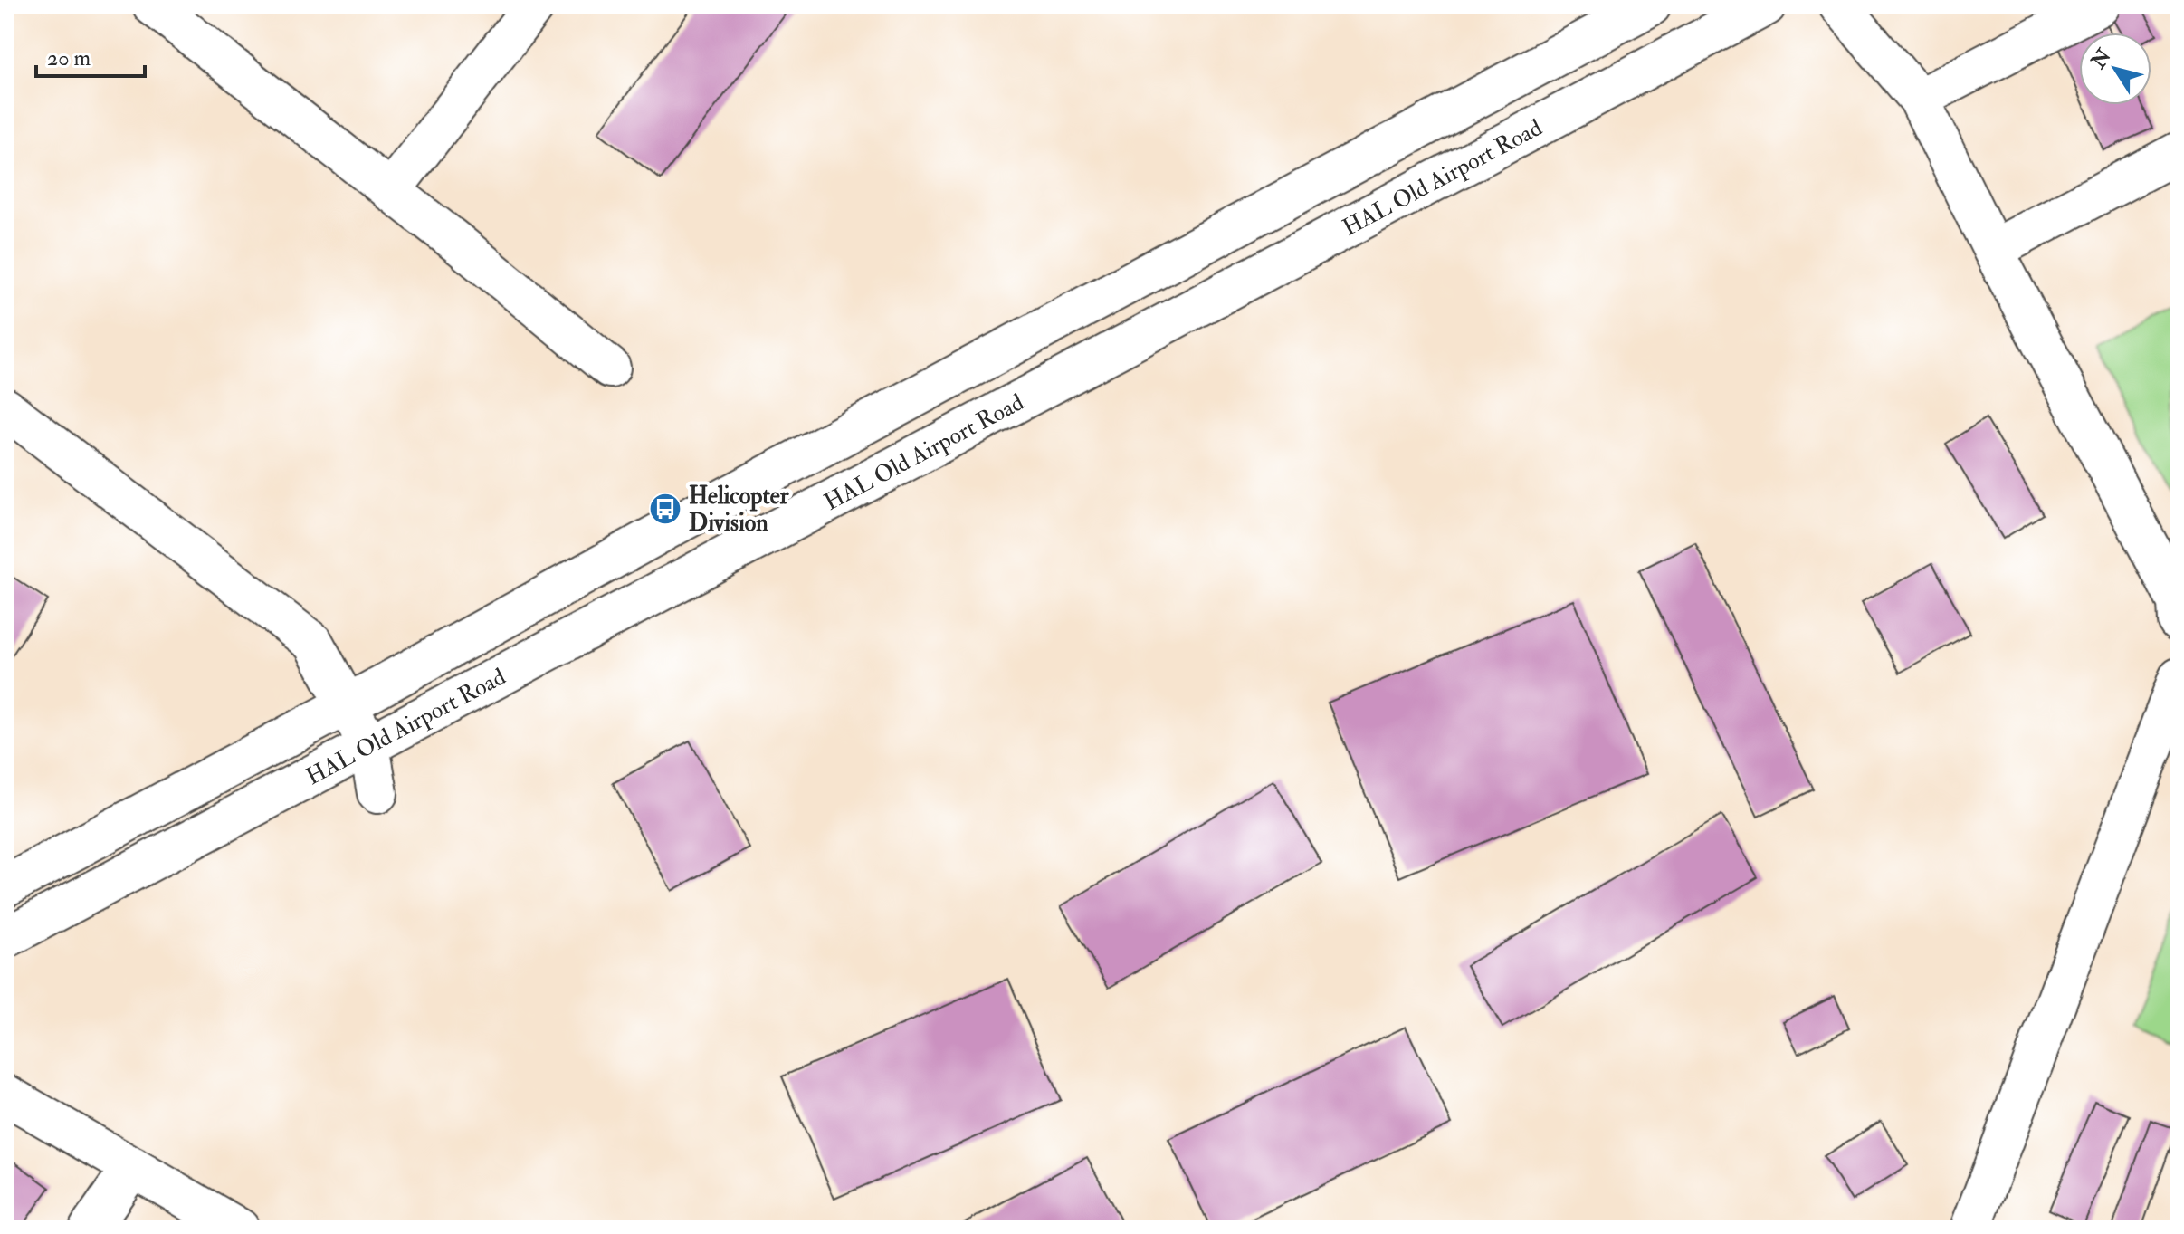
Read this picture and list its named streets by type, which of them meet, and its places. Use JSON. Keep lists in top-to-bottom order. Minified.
{"streets":{"main road":["HAL Old Airport Road"]},"places":{"bus stop":["Helicopter Division"]},"scale_bar":"20 m","north":"top left"}
